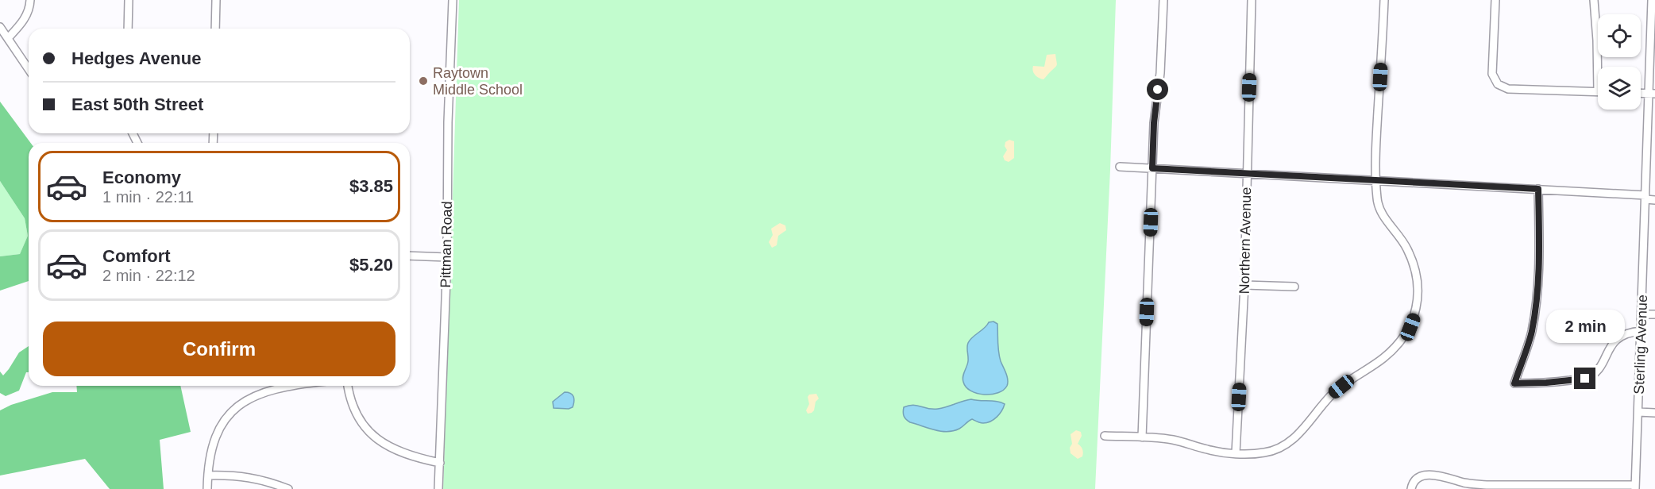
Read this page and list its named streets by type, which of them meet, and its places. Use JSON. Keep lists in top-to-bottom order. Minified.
{"streets":{"street":["Northern Avenue","Pittman Road","Sterling Avenue"]},"places":["Raytown Middle School"],"page":{"banner":["Hedges Avenue","East 50th Street"],"list":[{"name":"Economy","note":"1 min · 22:11","value":"$3.85"},{"name":"Comfort","note":"2 min · 22:12","value":"$5.20"}],"bubble":"2 min","buttons":"Confirm"}}
